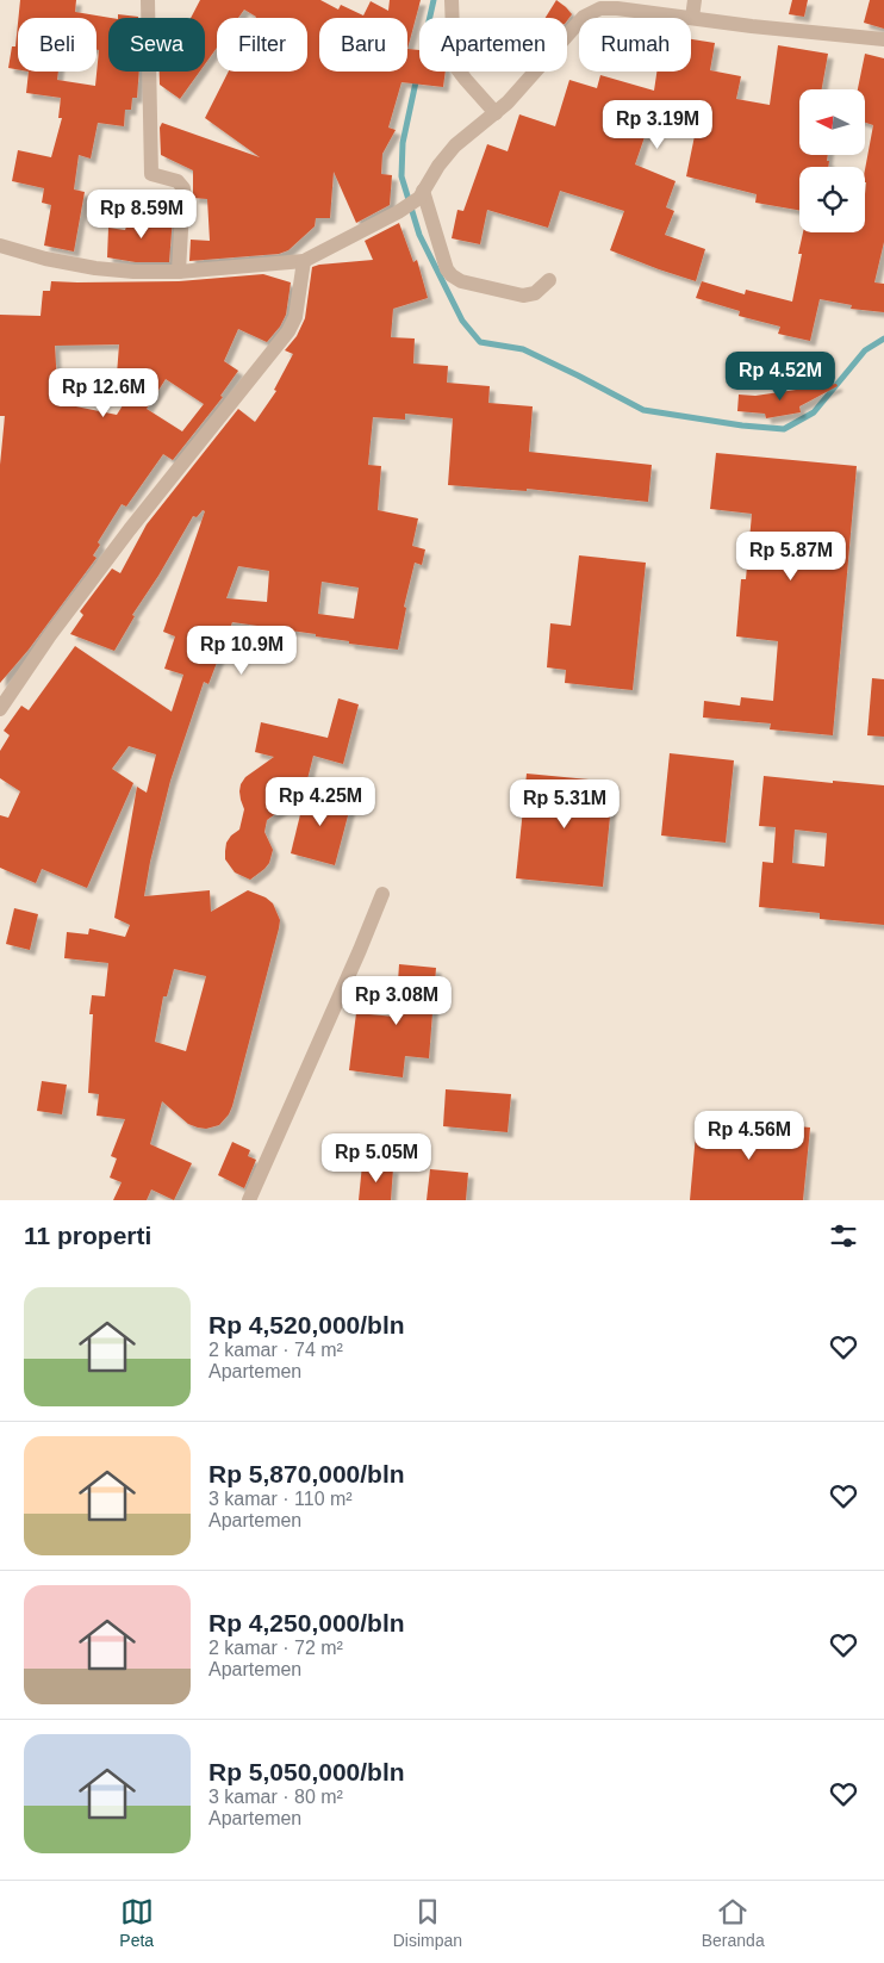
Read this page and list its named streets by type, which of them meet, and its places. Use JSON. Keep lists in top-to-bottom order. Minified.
{"north":"left","page":{"chip":["Beli","Sewa","Filter","Baru","Apartemen","Rumah"],"price":["Rp 3.19M","Rp 8.59M","Rp 4.52M","Rp 12.6M","Rp 5.87M","Rp 10.9M","Rp 4.25M","Rp 5.31M","Rp 3.08M","Rp 4.56M","Rp 5.05M"],"heading":"11 properti","list":[{"name":"Rp 4,520,000/bln","note":"2 kamar · 74 m² · Apartemen"},{"name":"Rp 5,870,000/bln","note":"3 kamar · 110 m² · Apartemen"},{"name":"Rp 4,250,000/bln","note":"2 kamar · 72 m² · Apartemen"},{"name":"Rp 5,050,000/bln","note":"3 kamar · 80 m² · Apartemen"}],"tabs":["Peta","Disimpan","Beranda"]}}
